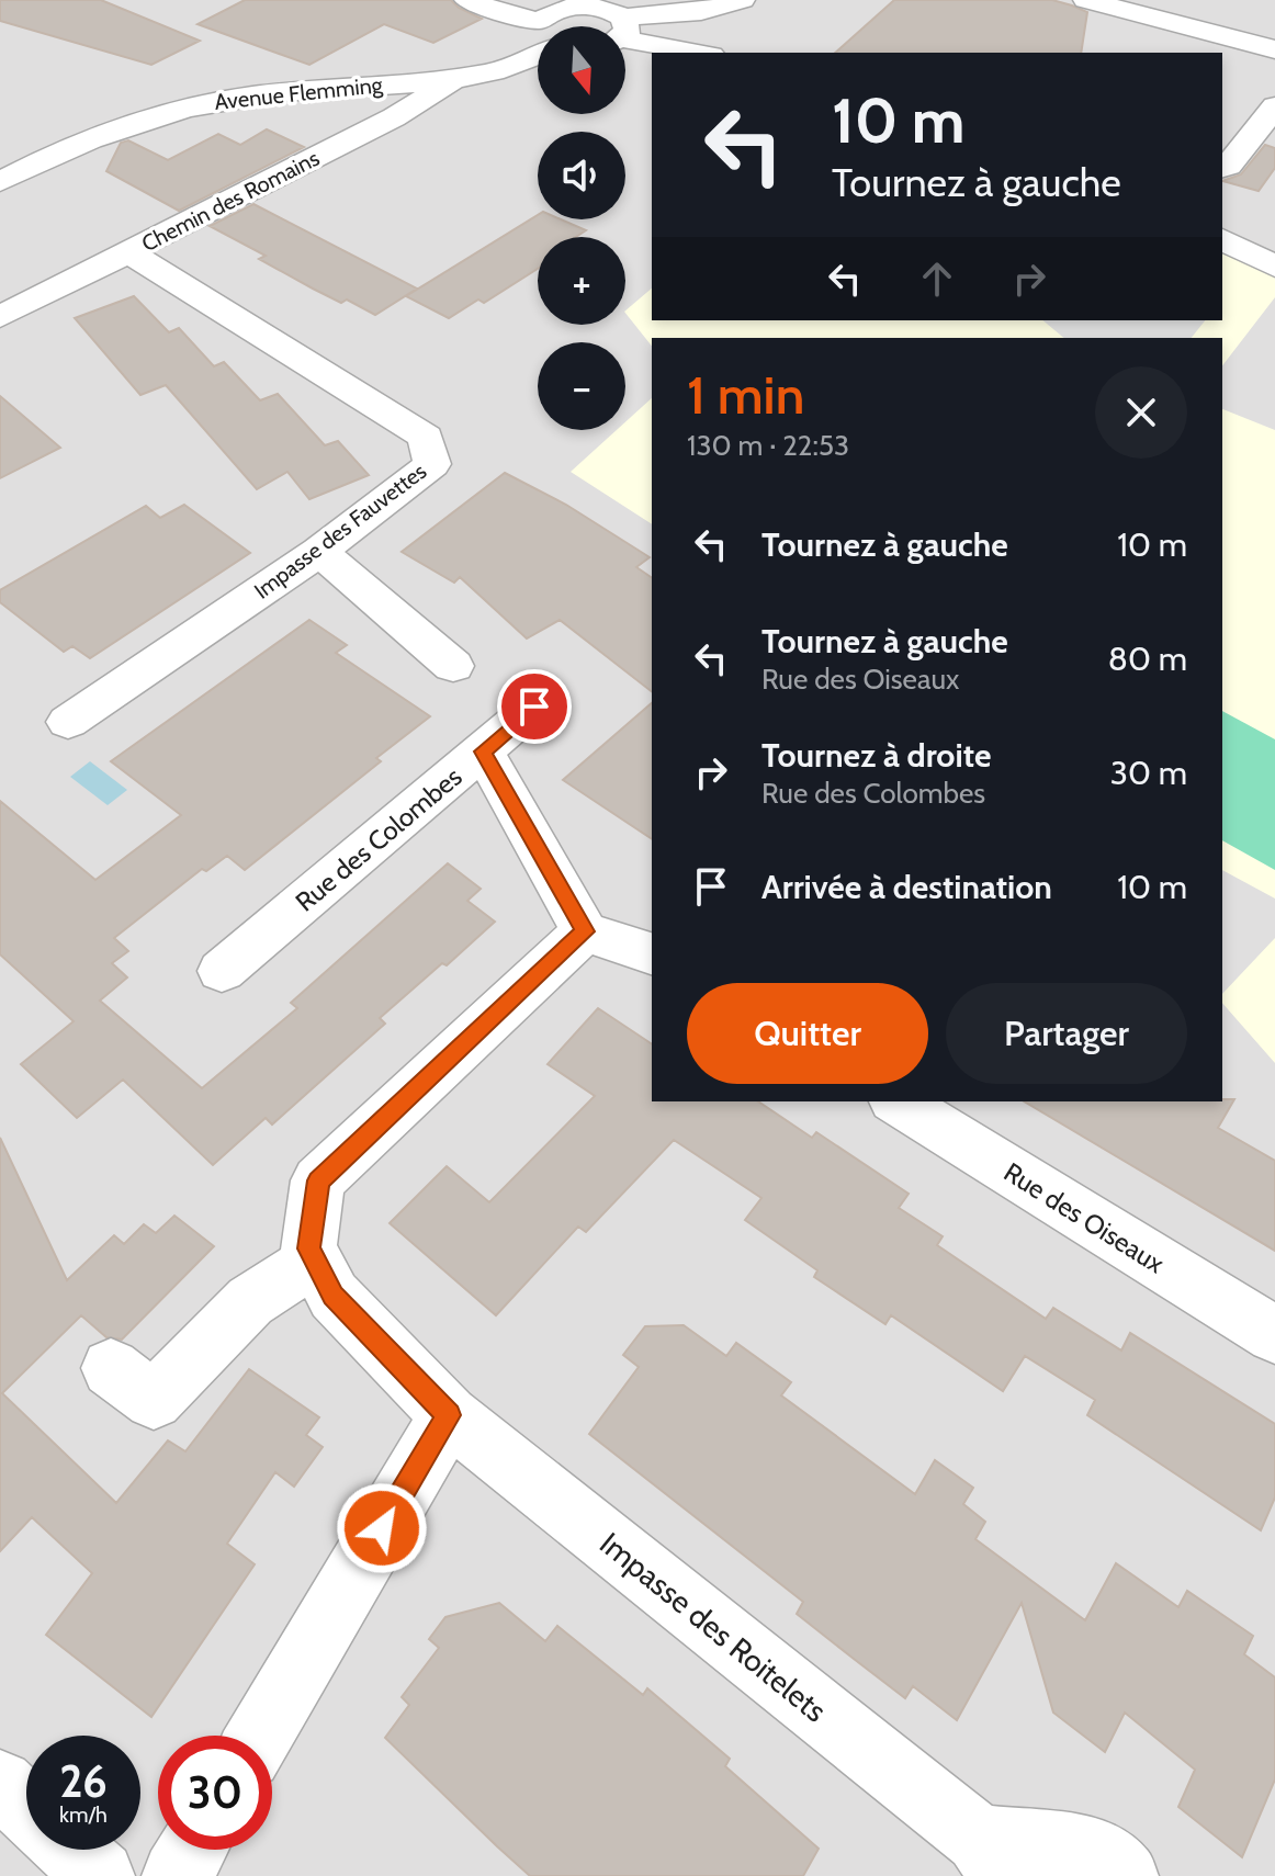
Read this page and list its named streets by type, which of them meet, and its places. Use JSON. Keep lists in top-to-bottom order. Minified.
{"streets":{"street":["Avenue Flemming","Chemin des Romains","Impasse des Fauvettes","Rue des Colombes","Rue des Oiseaux","Impasse des Roitelets"]},"crossings":[["Avenue Flemming","Chemin des Romains"],["Chemin des Romains","Impasse des Fauvettes"]],"north":"bottom","page":{"map_buttons":["+","−"],"turn":["10 m","Tournez à gauche"],"heading":["1 min","130 m · 22:53"],"list":[{"name":"Tournez à gauche","value":"10 m"},{"name":"Tournez à gauche","note":"Rue des Oiseaux","value":"80 m"},{"name":"Tournez à droite","note":"Rue des Colombes","value":"30 m"},{"name":"Arrivée à destination","value":"10 m"}],"buttons":["Quitter","Partager"],"speed":"26 km/h","limit":"30"}}
